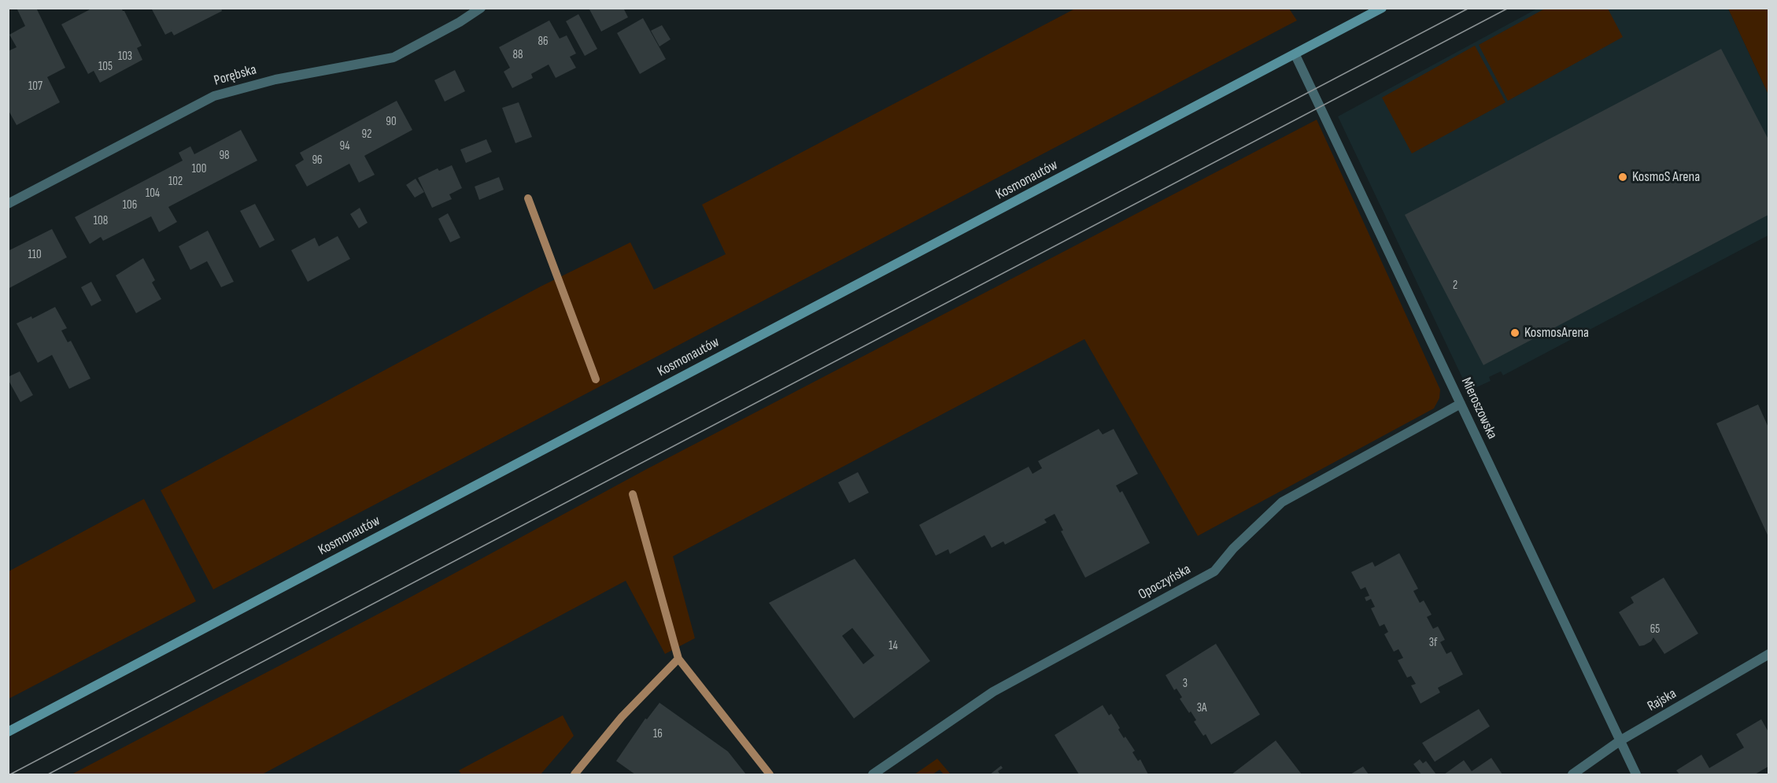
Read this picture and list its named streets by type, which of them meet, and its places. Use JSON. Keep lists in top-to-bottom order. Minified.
{"streets":{"main road":["Kosmonautów"],"street":["Porębska","Mieroszowska","Opoczyńska","Rajska"]},"crossings":[["Kosmonautów","Mieroszowska"],["Mieroszowska","Opoczyńska"],["Mieroszowska","Rajska"]],"places":["KosmoS Arena","KosmosArena"],"house_numbers":["86","88","103","105","107","90","92","94","98","96","100","102","104","106","108","110","2","65","3f","14","3","3A","16"]}
